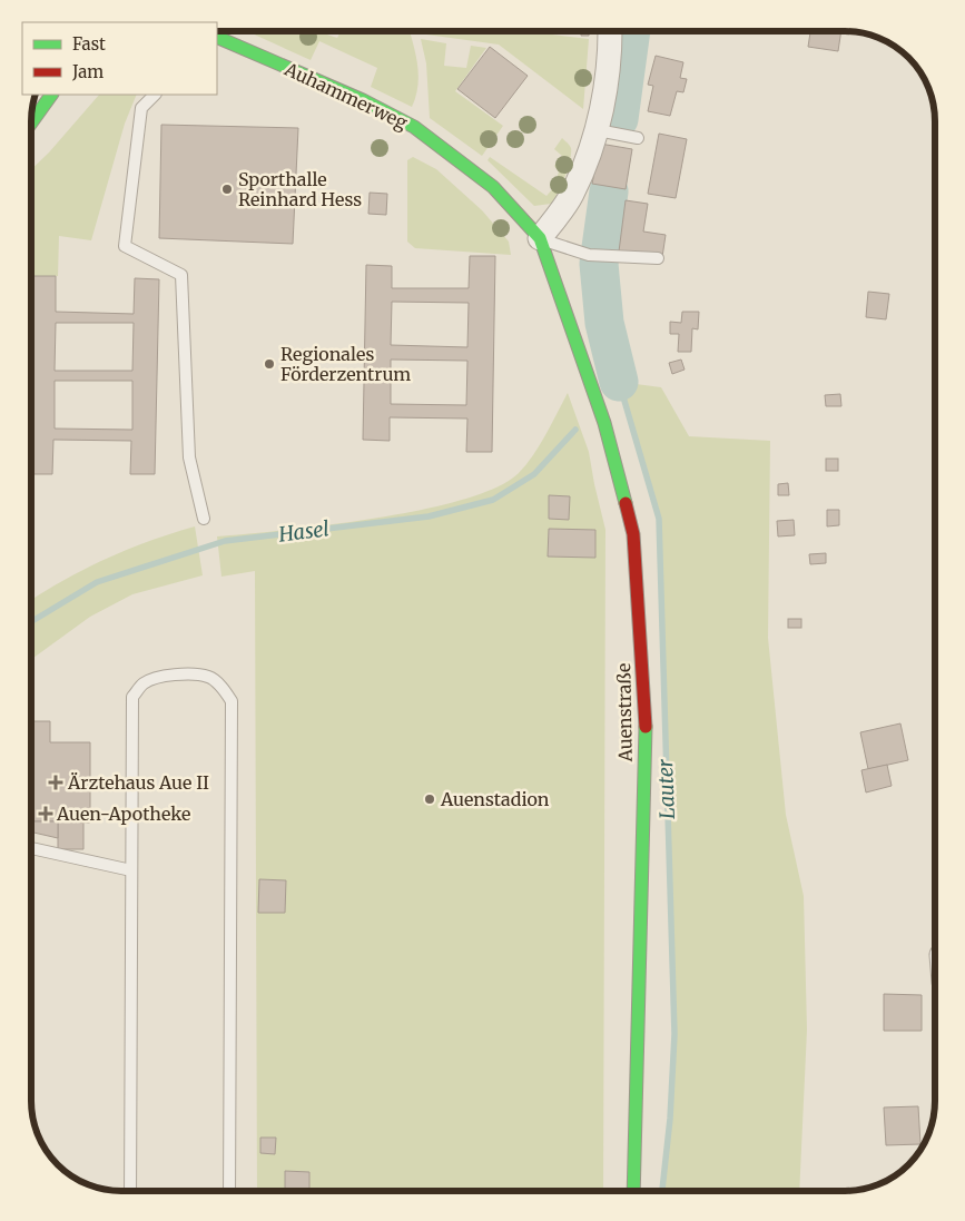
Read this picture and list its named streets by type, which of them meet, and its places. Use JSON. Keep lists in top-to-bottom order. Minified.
{"streets":{"street":["Auhammerweg","Auenstraße"]},"crossings":[["Auhammerweg","Auenstraße"]],"water":["Hasel","Lauter"],"places":{"other":["Sporthalle Reinhard Hess","Regionales Förderzentrum","Auenstadion"],"health":["Ärztehaus Aue II","Auen-Apotheke"]},"legend":["Fast","Jam"]}
